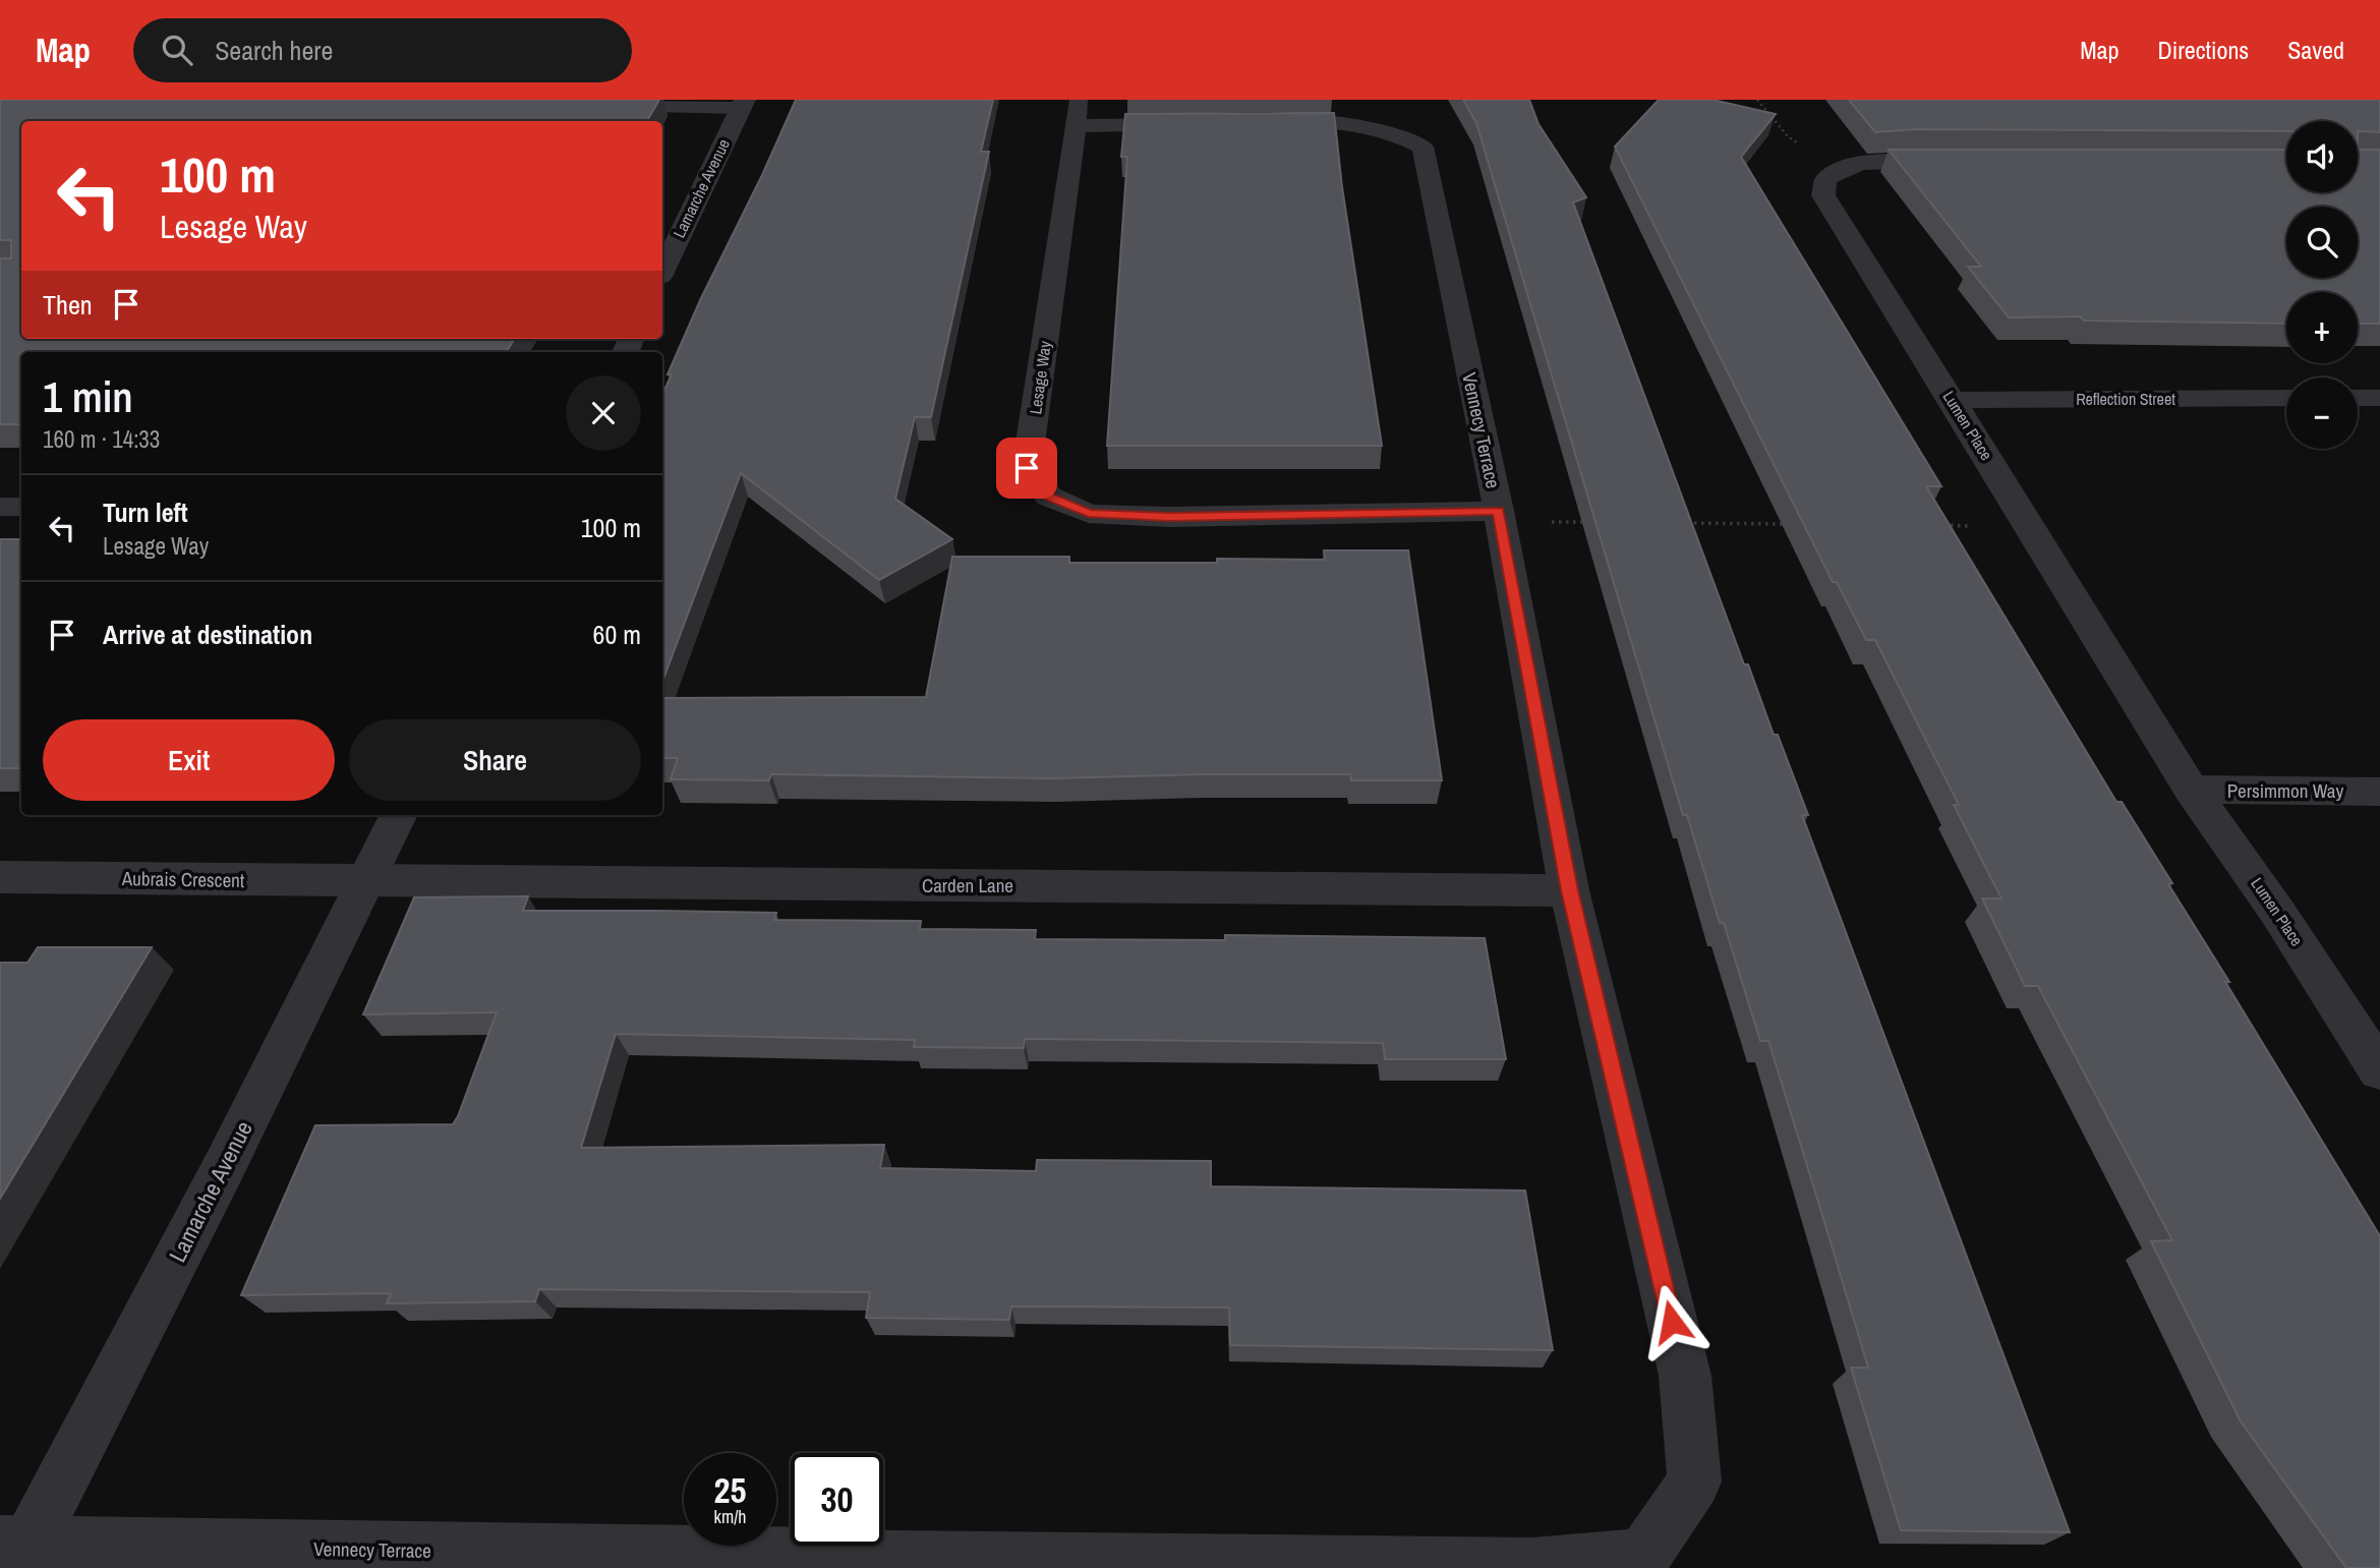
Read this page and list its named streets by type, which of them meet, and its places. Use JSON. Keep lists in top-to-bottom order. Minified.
{"streets":{"street":["Lamarche Avenue","Lesage Way","Reflection Street","Lumen Place","Vennecy Terrace","Persimmon Way","Aubrais Crescent","Carden Lane"]},"crossings":[["Lamarche Avenue","Vennecy Terrace"],["Lamarche Avenue","Aubrais Crescent"],["Lamarche Avenue","Carden Lane"],["Lesage Way","Vennecy Terrace"],["Reflection Street","Lumen Place"],["Lumen Place","Persimmon Way"],["Vennecy Terrace","Carden Lane"],["Aubrais Crescent","Carden Lane"]],"page":{"header":"Map","search":"Search here","nav":["Map","Directions","Saved"],"map_buttons":["+","−"],"turn":["100 m","Lesage Way"],"then":"Then","heading":["1 min","160 m · 14:33"],"list":[{"name":"Turn left","note":"Lesage Way","value":"100 m"},{"name":"Arrive at destination","value":"60 m"}],"buttons":["Exit","Share"],"speed":"25 km/h","limit":"30"}}
